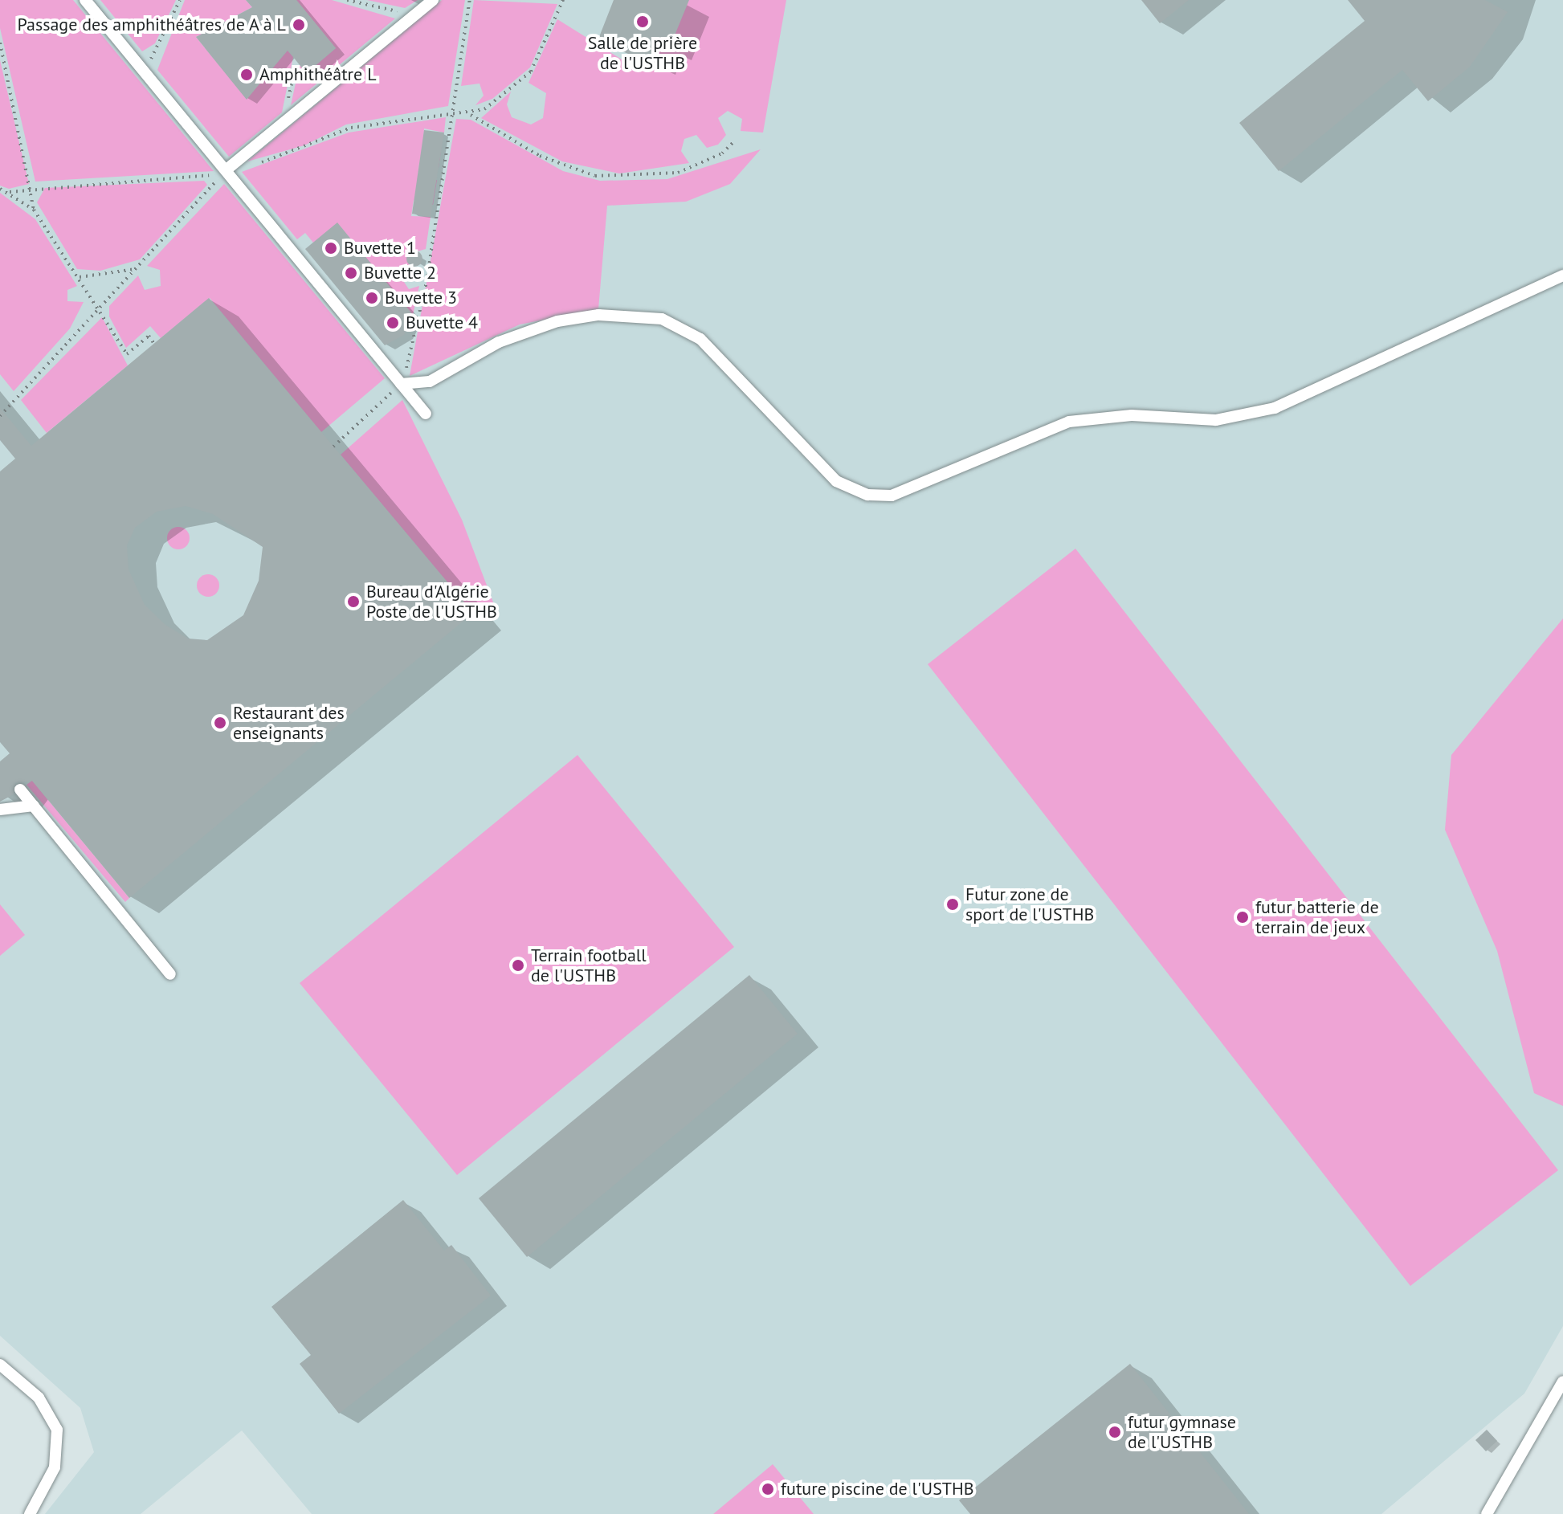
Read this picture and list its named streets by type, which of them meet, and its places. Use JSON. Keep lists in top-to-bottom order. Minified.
{"places":["Salle de prière de l'USTHB","Passage des amphithéâtres de A à L","Amphithéâtre L","Buvette 1","Buvette 2","Buvette 3","Buvette 4","Bureau d'Algérie Poste de l'USTHB","Restaurant des enseignants","Futur zone de sport de l'USTHB","futur batterie de terrain de jeux","Terrain football de l'USTHB","futur gymnase de l'USTHB","future piscine de l'USTHB"]}
